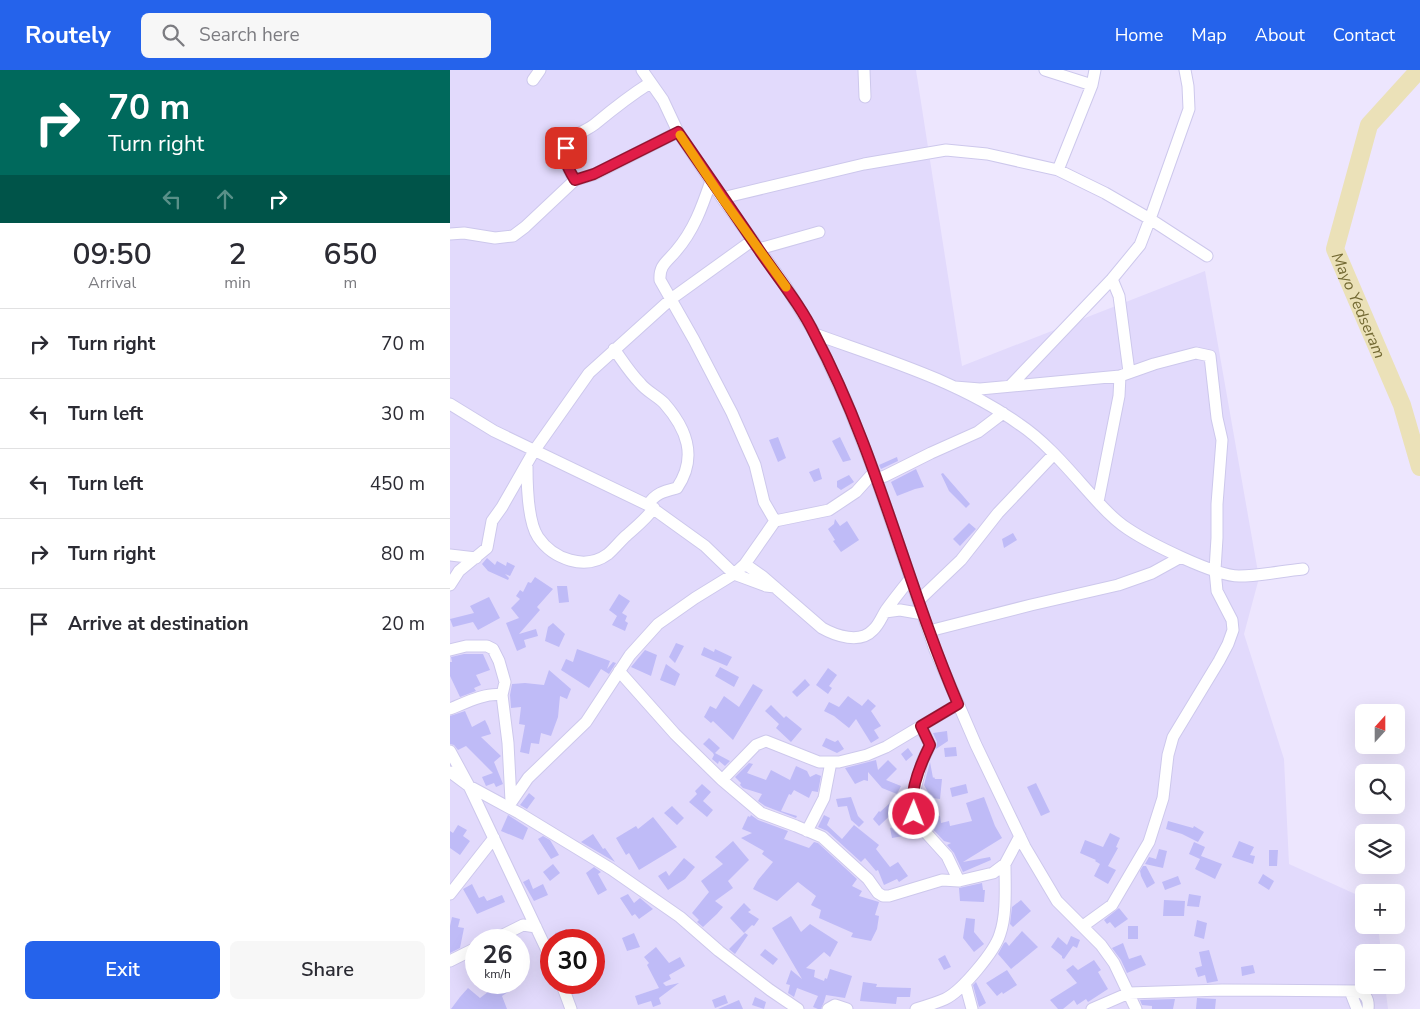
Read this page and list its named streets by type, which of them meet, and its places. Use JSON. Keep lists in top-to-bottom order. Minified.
{"water":["Mayo Yedseram"],"north":"top","page":{"header":"Routely","search":"Search here","nav":["Home","Map","About","Contact"],"turn":["70 m","Turn right"],"eta":["09:50","Arrival","2","min","650","m"],"list":[{"name":"Turn right","value":"70 m"},{"name":"Turn left","value":"30 m"},{"name":"Turn left","value":"450 m"},{"name":"Turn right","value":"80 m"},{"name":"Arrive at destination","value":"20 m"}],"map_buttons":["+","−"],"speed":"26 km/h","limit":"30","buttons":["Exit","Share"]}}
